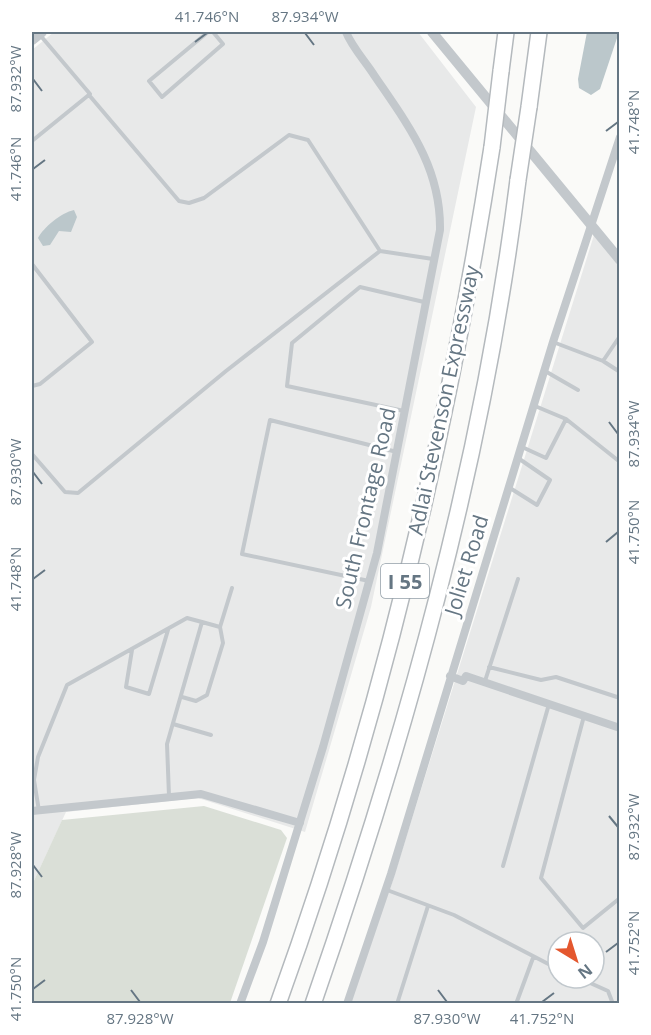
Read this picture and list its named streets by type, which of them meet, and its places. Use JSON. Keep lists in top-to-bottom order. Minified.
{"streets":{"highway":["Adlai Stevenson Expressway","I 55"],"street":["South Frontage Road","Joliet Road"]},"north":"bottom right","coordinates":["41.746°N","87.934°W","87.932°W","41.748°N","87.930°W","41.750°N","87.928°W","41.752°N"]}
